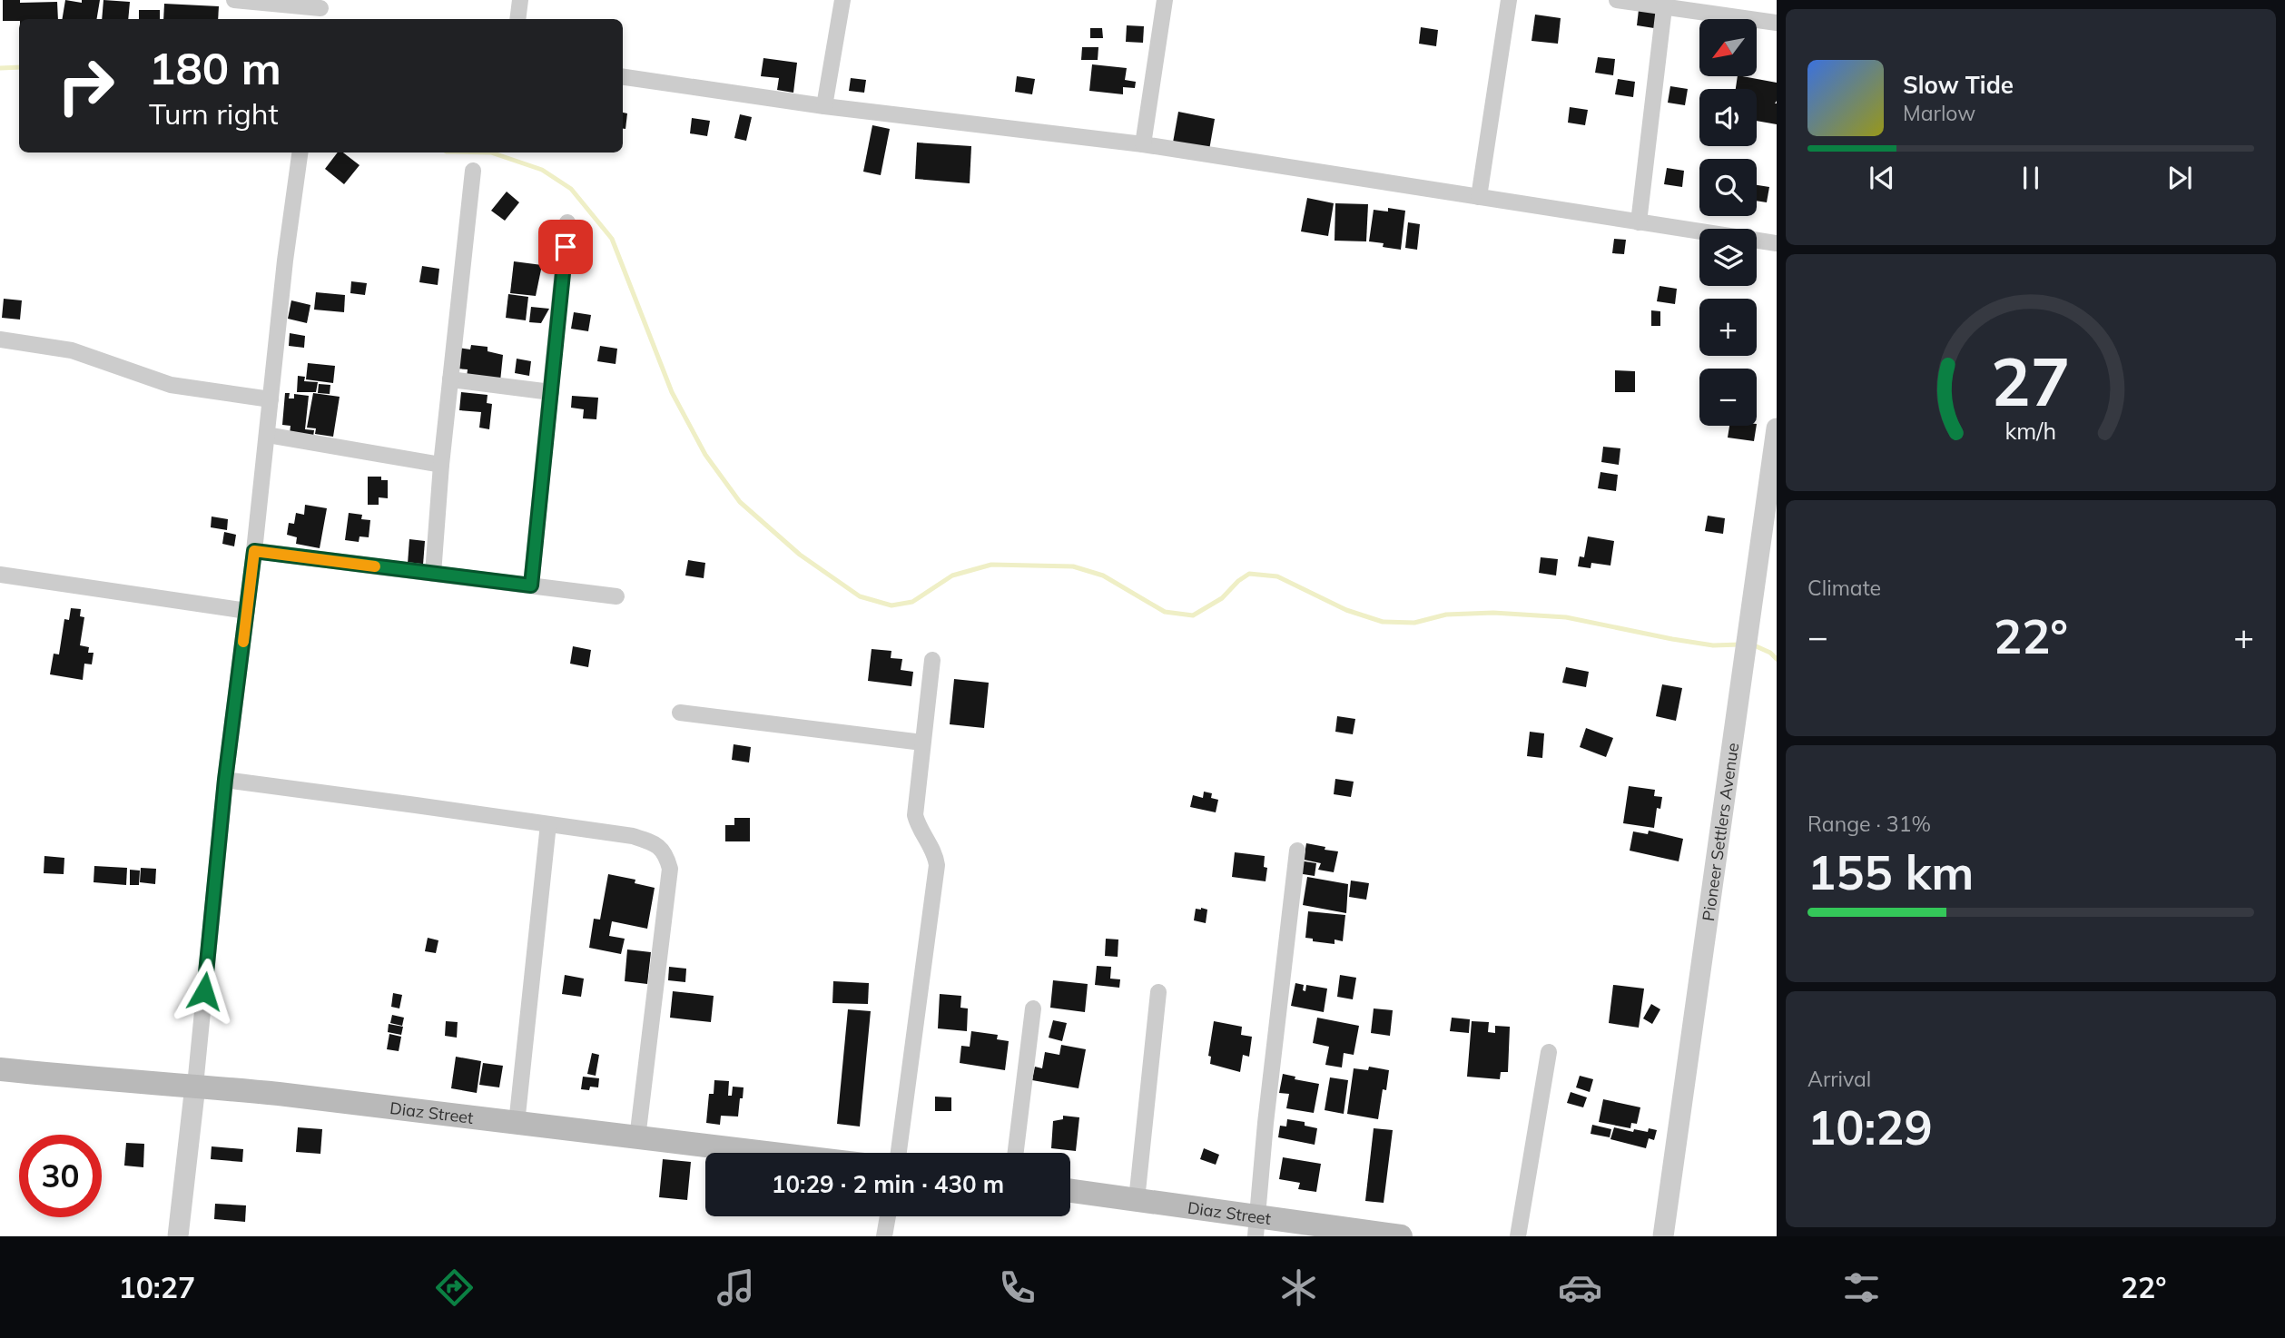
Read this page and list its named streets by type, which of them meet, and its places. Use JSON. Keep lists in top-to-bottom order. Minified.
{"streets":{"main road":["Diaz Street"],"street":["Pioneer Settlers Avenue"]},"north":"bottom left","page":{"map_buttons":["+","−"],"turn":["180 m","Turn right"],"song":["Slow Tide","Marlow"],"tile":["Climate",["Range · 31%","155 km"],["Arrival","10:29"]],"heat":["−","22°","+"],"limit":"30","trip":"10:29 · 2 min · 430 m","tabs":["10:27","22°"],"gauge":["27","km/h"]}}
